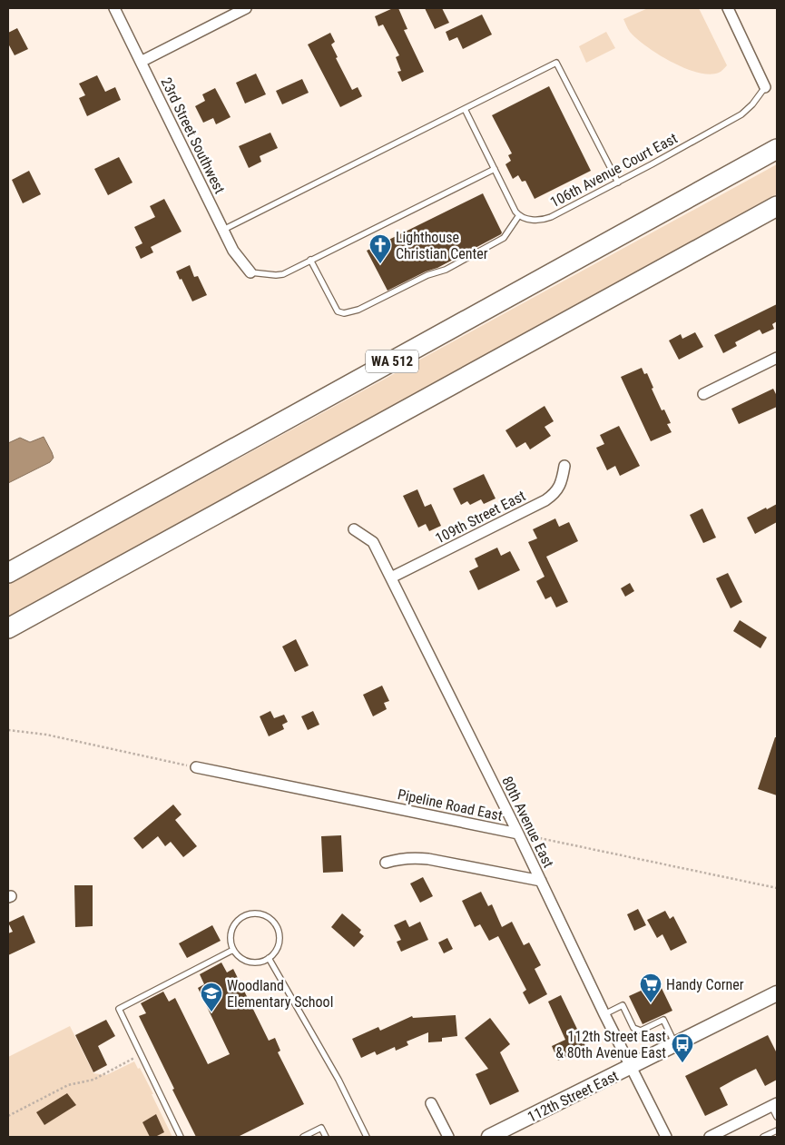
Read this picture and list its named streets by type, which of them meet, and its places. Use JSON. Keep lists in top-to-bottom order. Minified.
{"streets":{"highway":["WA 512"],"main road":["112th Street East"],"street":["23rd Street Southwest","109th Street East","Pipeline Road East","80th Avenue East"],"lane":["106th Avenue Court East"]},"crossings":[["109th Street East","80th Avenue East"],["Pipeline Road East","80th Avenue East"],["80th Avenue East","112th Street East"]],"places":{"church":["Lighthouse Christian Center"],"supermarket":["Handy Corner"],"school or university":["Woodland Elementary School"],"bus stop":["112th Street East & 80th Avenue East"]}}
